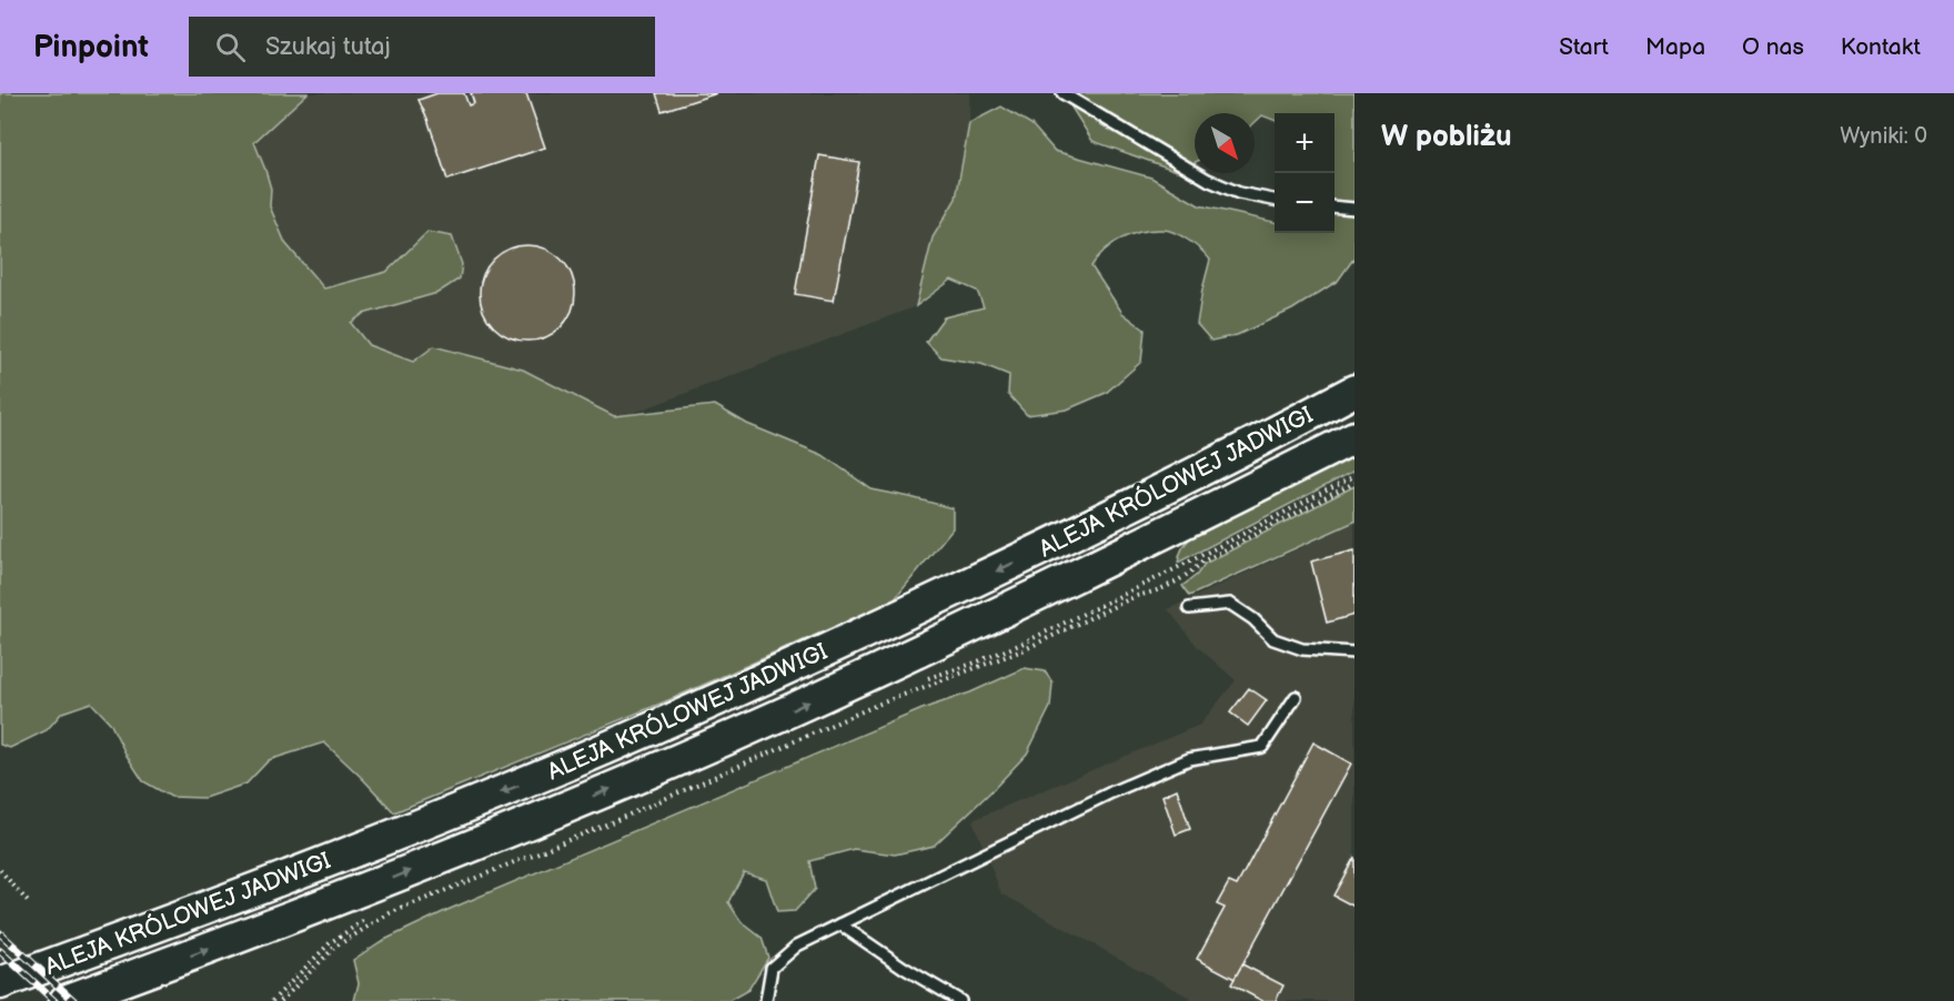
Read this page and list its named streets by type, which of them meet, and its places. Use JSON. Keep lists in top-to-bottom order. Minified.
{"streets":{"main road":["ALEJA KRÓLOWEJ JADWIGI"]},"north":"bottom right","page":{"header":"Pinpoint","search":"Szukaj tutaj","nav":["Start","Mapa","O nas","Kontakt"],"heading":["W pobliżu","Wyniki: 0"],"map_buttons":["+","−"]}}
